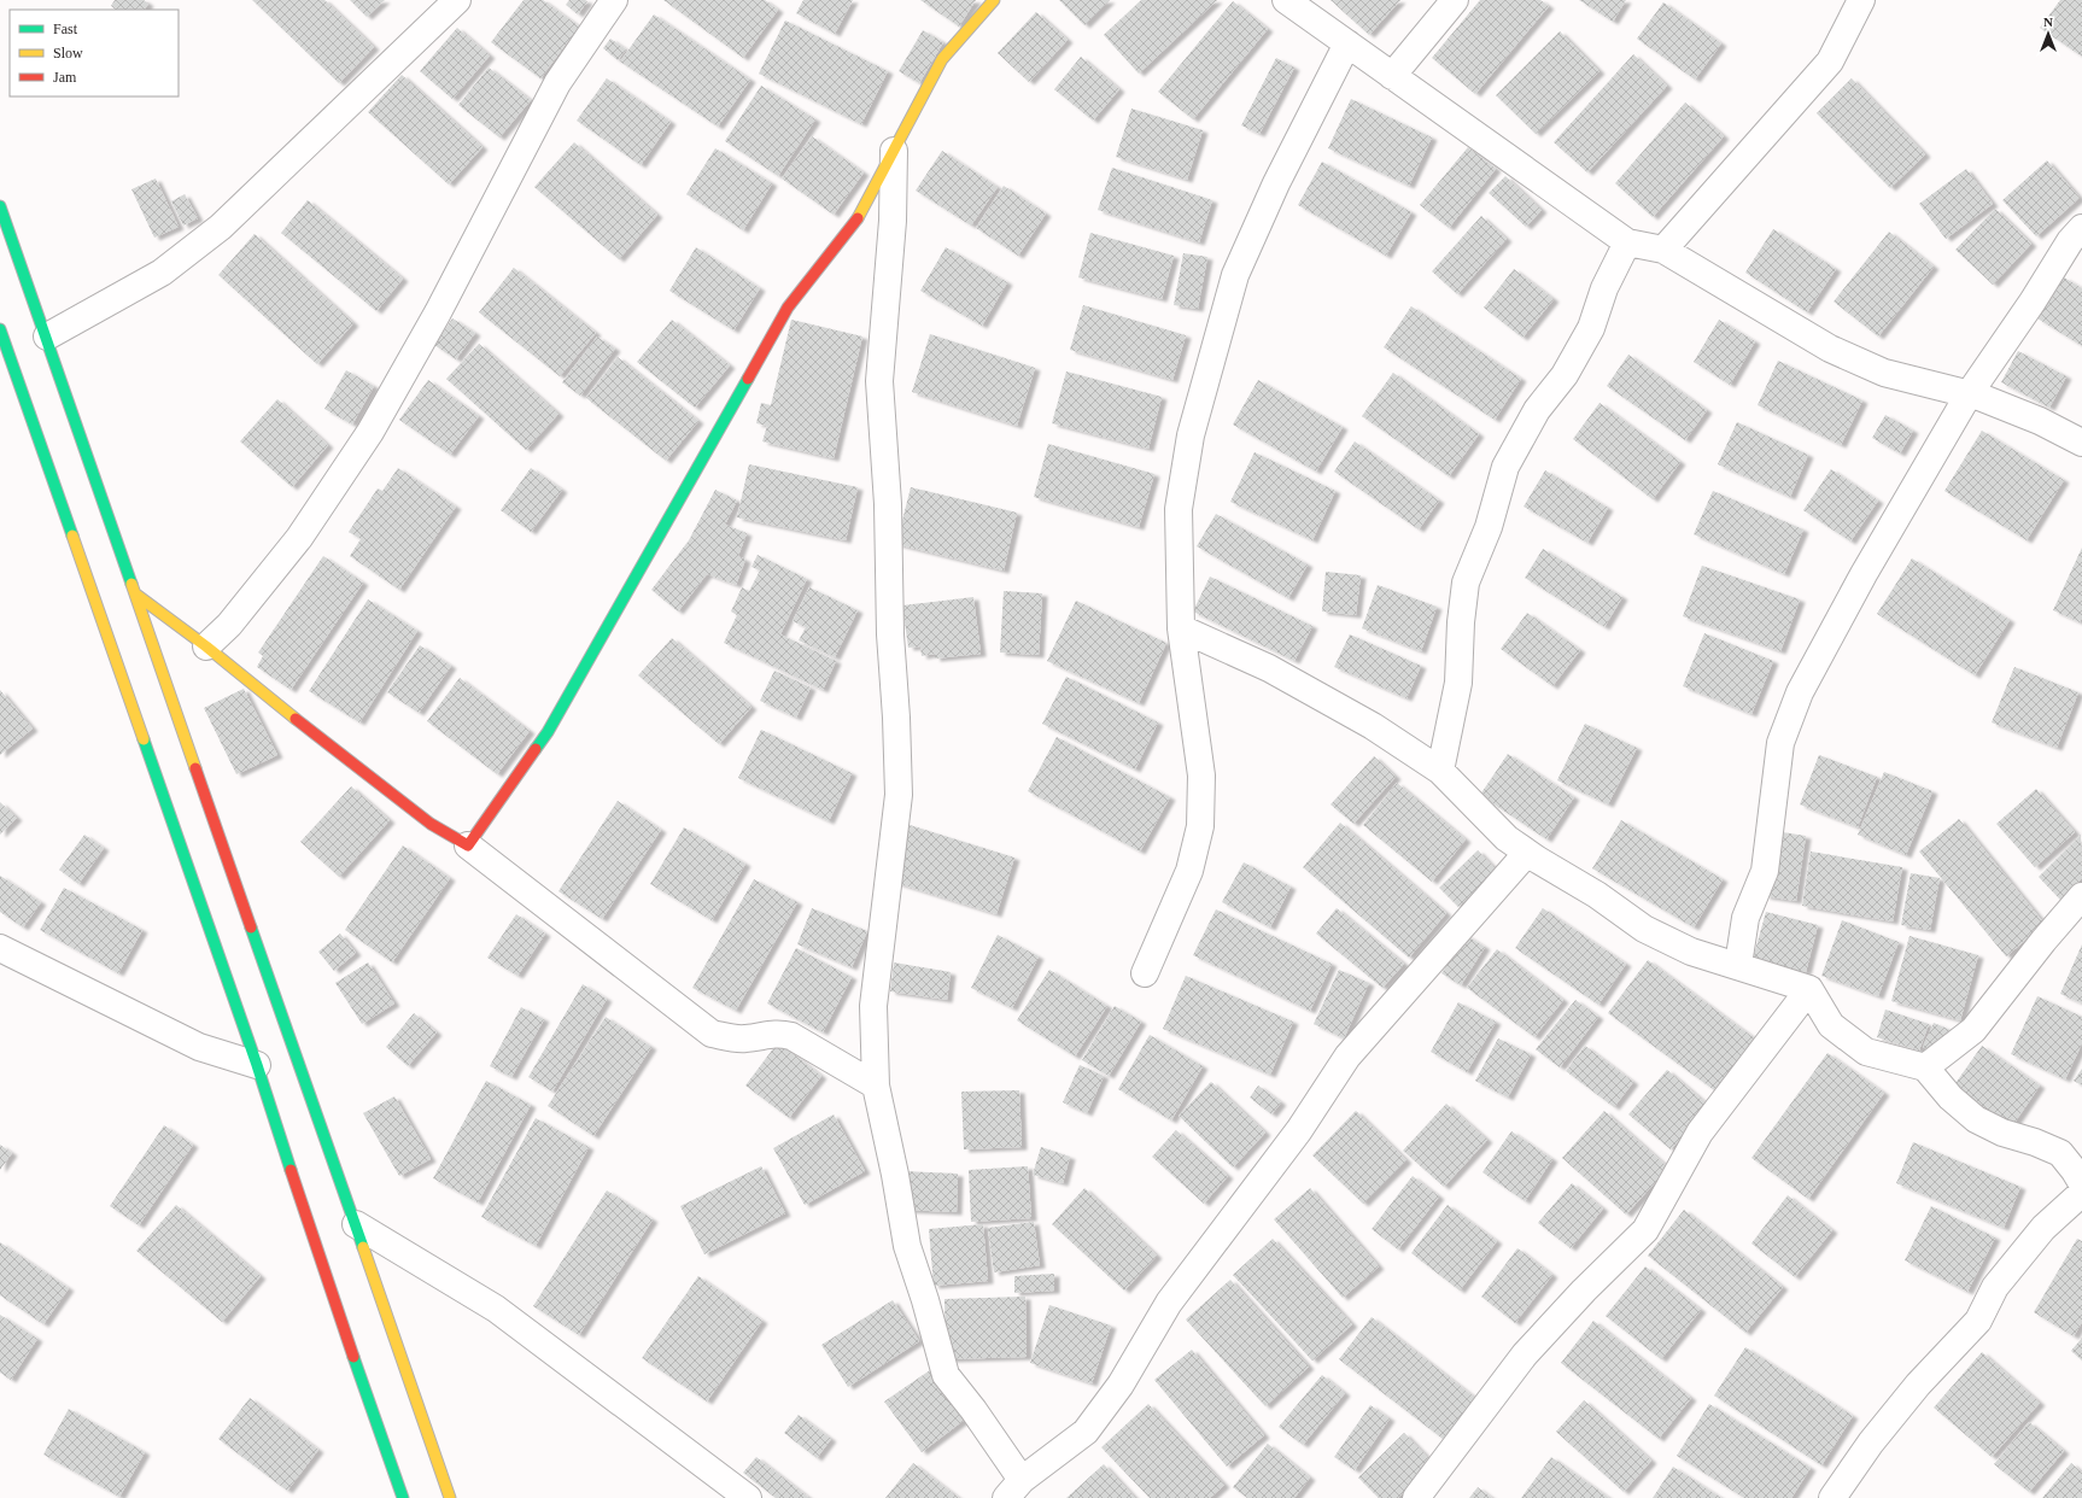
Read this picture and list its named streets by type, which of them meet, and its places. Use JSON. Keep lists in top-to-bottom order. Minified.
{"legend":["Fast","Slow","Jam"],"north":"top"}
